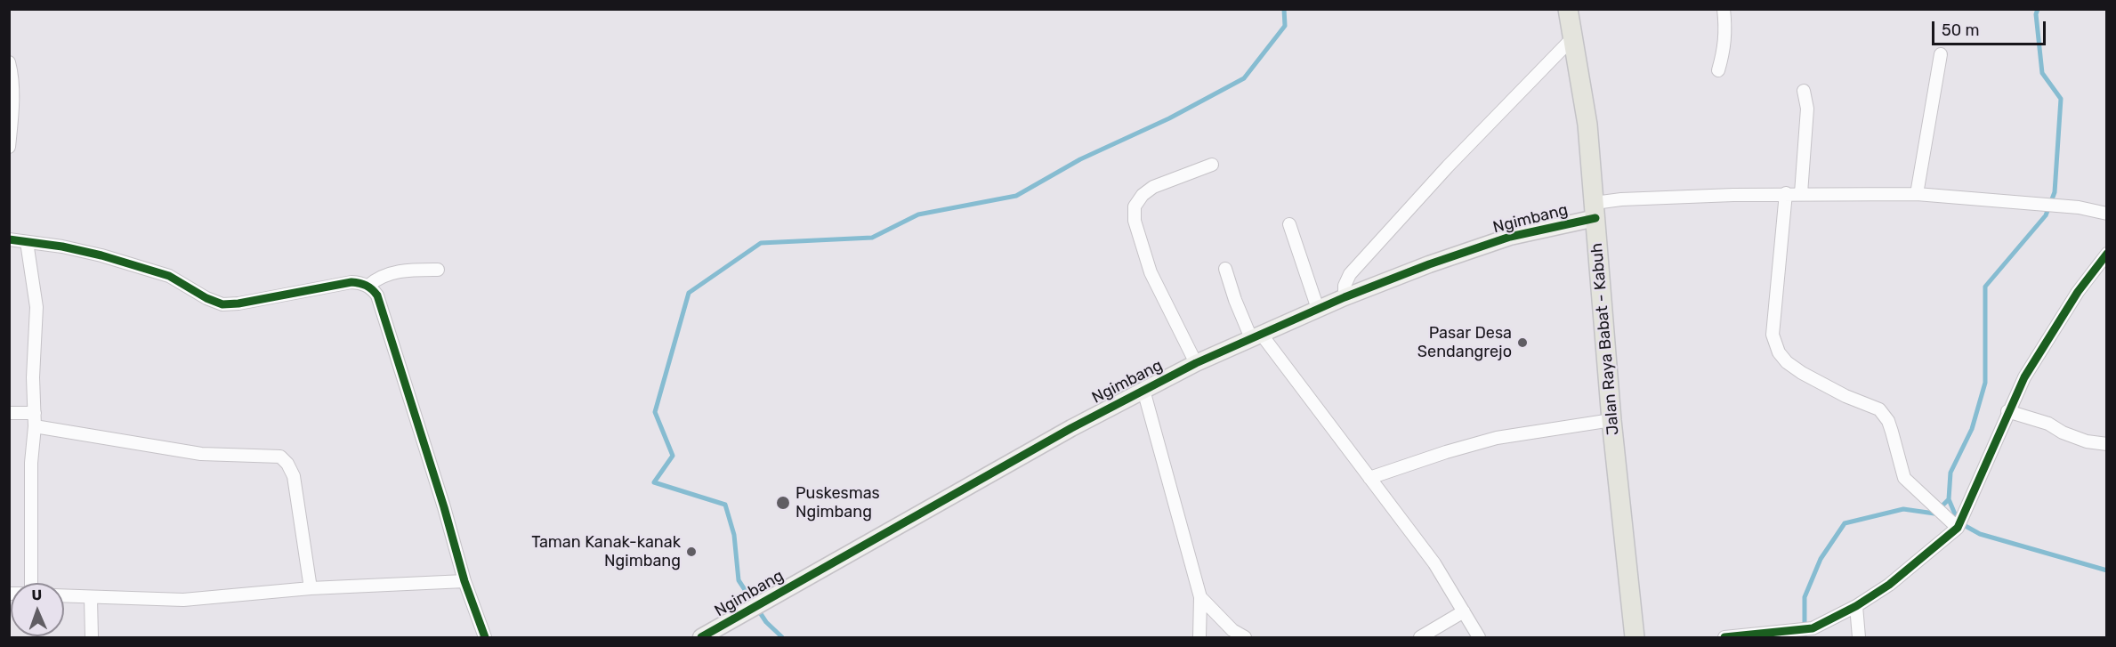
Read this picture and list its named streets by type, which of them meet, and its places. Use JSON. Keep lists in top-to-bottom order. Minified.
{"streets":{"main road":["Jalan Raya Babat - Kabuh"],"street":["Ngimbang"]},"crossings":[["Ngimbang","Jalan Raya Babat - Kabuh"]],"places":["Pasar Desa Sendangrejo","Puskesmas Ngimbang","Taman Kanak-kanak Ngimbang"],"scale_bar":"50 m","north":"top"}
